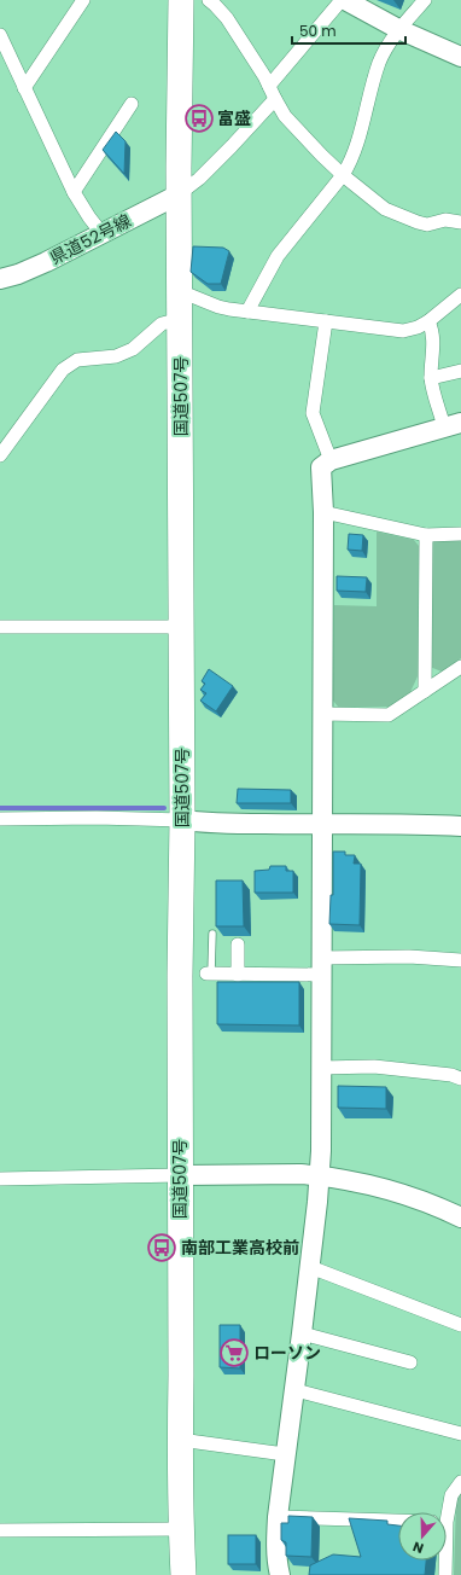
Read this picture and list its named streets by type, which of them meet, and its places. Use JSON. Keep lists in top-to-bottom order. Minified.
{"streets":{"highway":["国道507号"],"street":["県道52号線"]},"crossings":[["県道52号線","国道507号"]],"places":{"bus stop":["富盛","南部工業高校前"],"supermarket":["ローソン"]},"scale_bar":"50 m","north":"bottom"}
